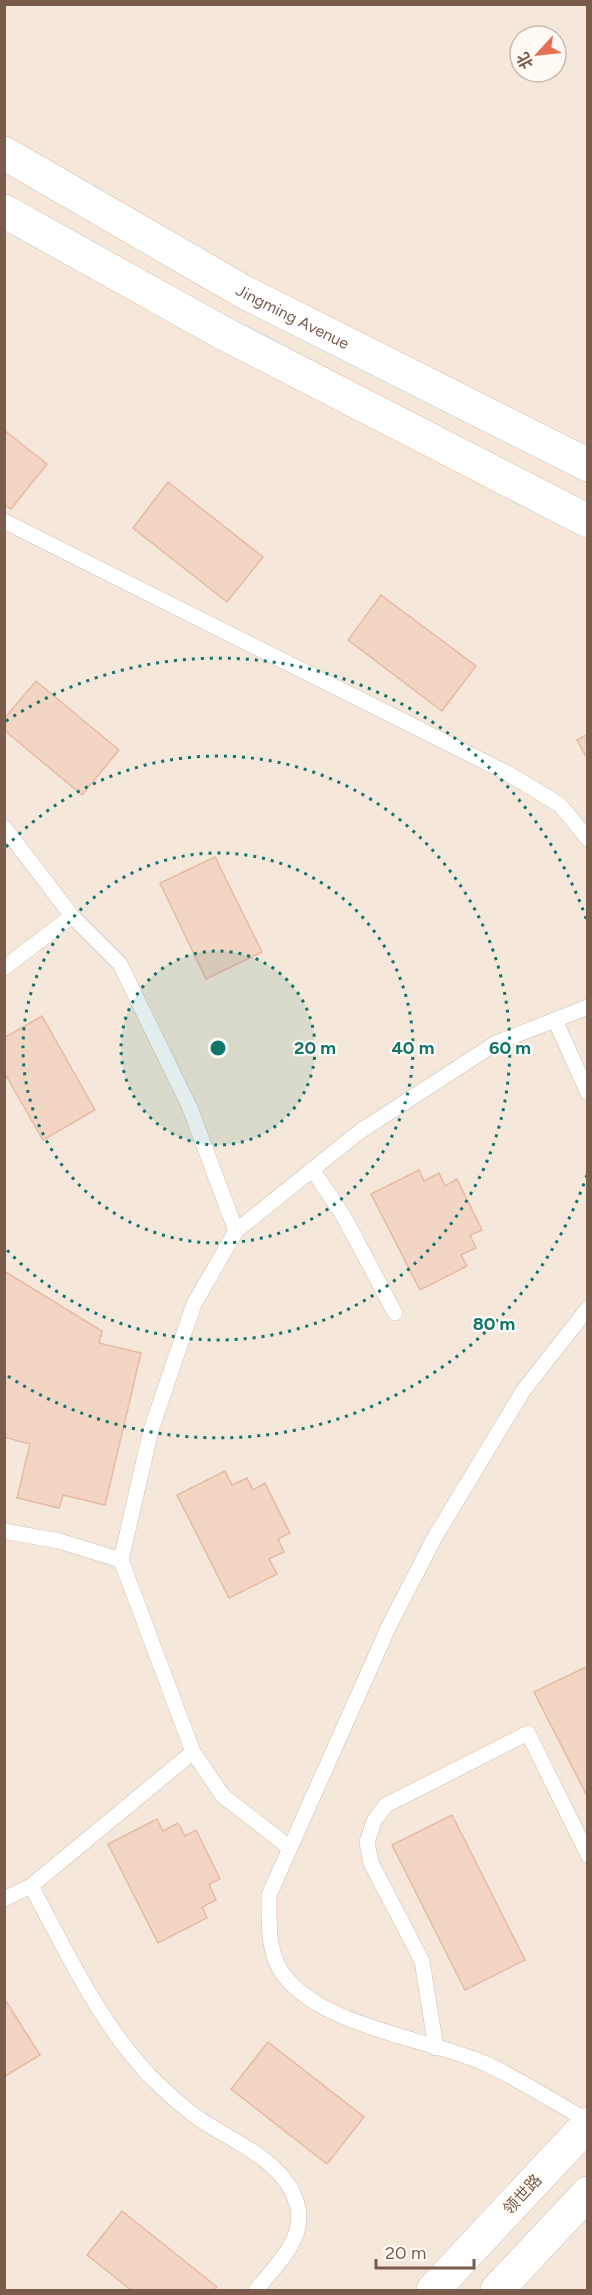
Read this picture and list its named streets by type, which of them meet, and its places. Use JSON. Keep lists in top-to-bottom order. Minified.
{"streets":{"street":["Jingming Avenue","领世路"]},"scale_bar":"20 m","north":"bottom left","rings":["20 m","40 m","60 m","80 m"]}
